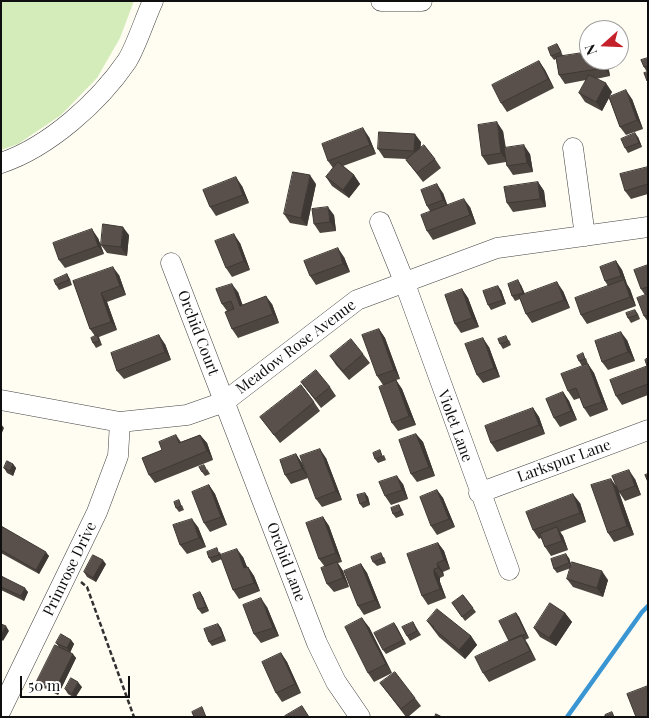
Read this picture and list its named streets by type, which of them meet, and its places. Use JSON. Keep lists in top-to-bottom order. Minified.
{"streets":{"street":["Orchid Court","Meadow Rose Avenue","Violet Lane","Larkspur Lane","Orchid Lane","Primrose Drive"]},"crossings":[["Orchid Court","Meadow Rose Avenue"],["Orchid Court","Orchid Lane"],["Meadow Rose Avenue","Violet Lane"],["Meadow Rose Avenue","Orchid Lane"],["Meadow Rose Avenue","Primrose Drive"],["Violet Lane","Larkspur Lane"]],"scale_bar":"50 m","north":"left"}
